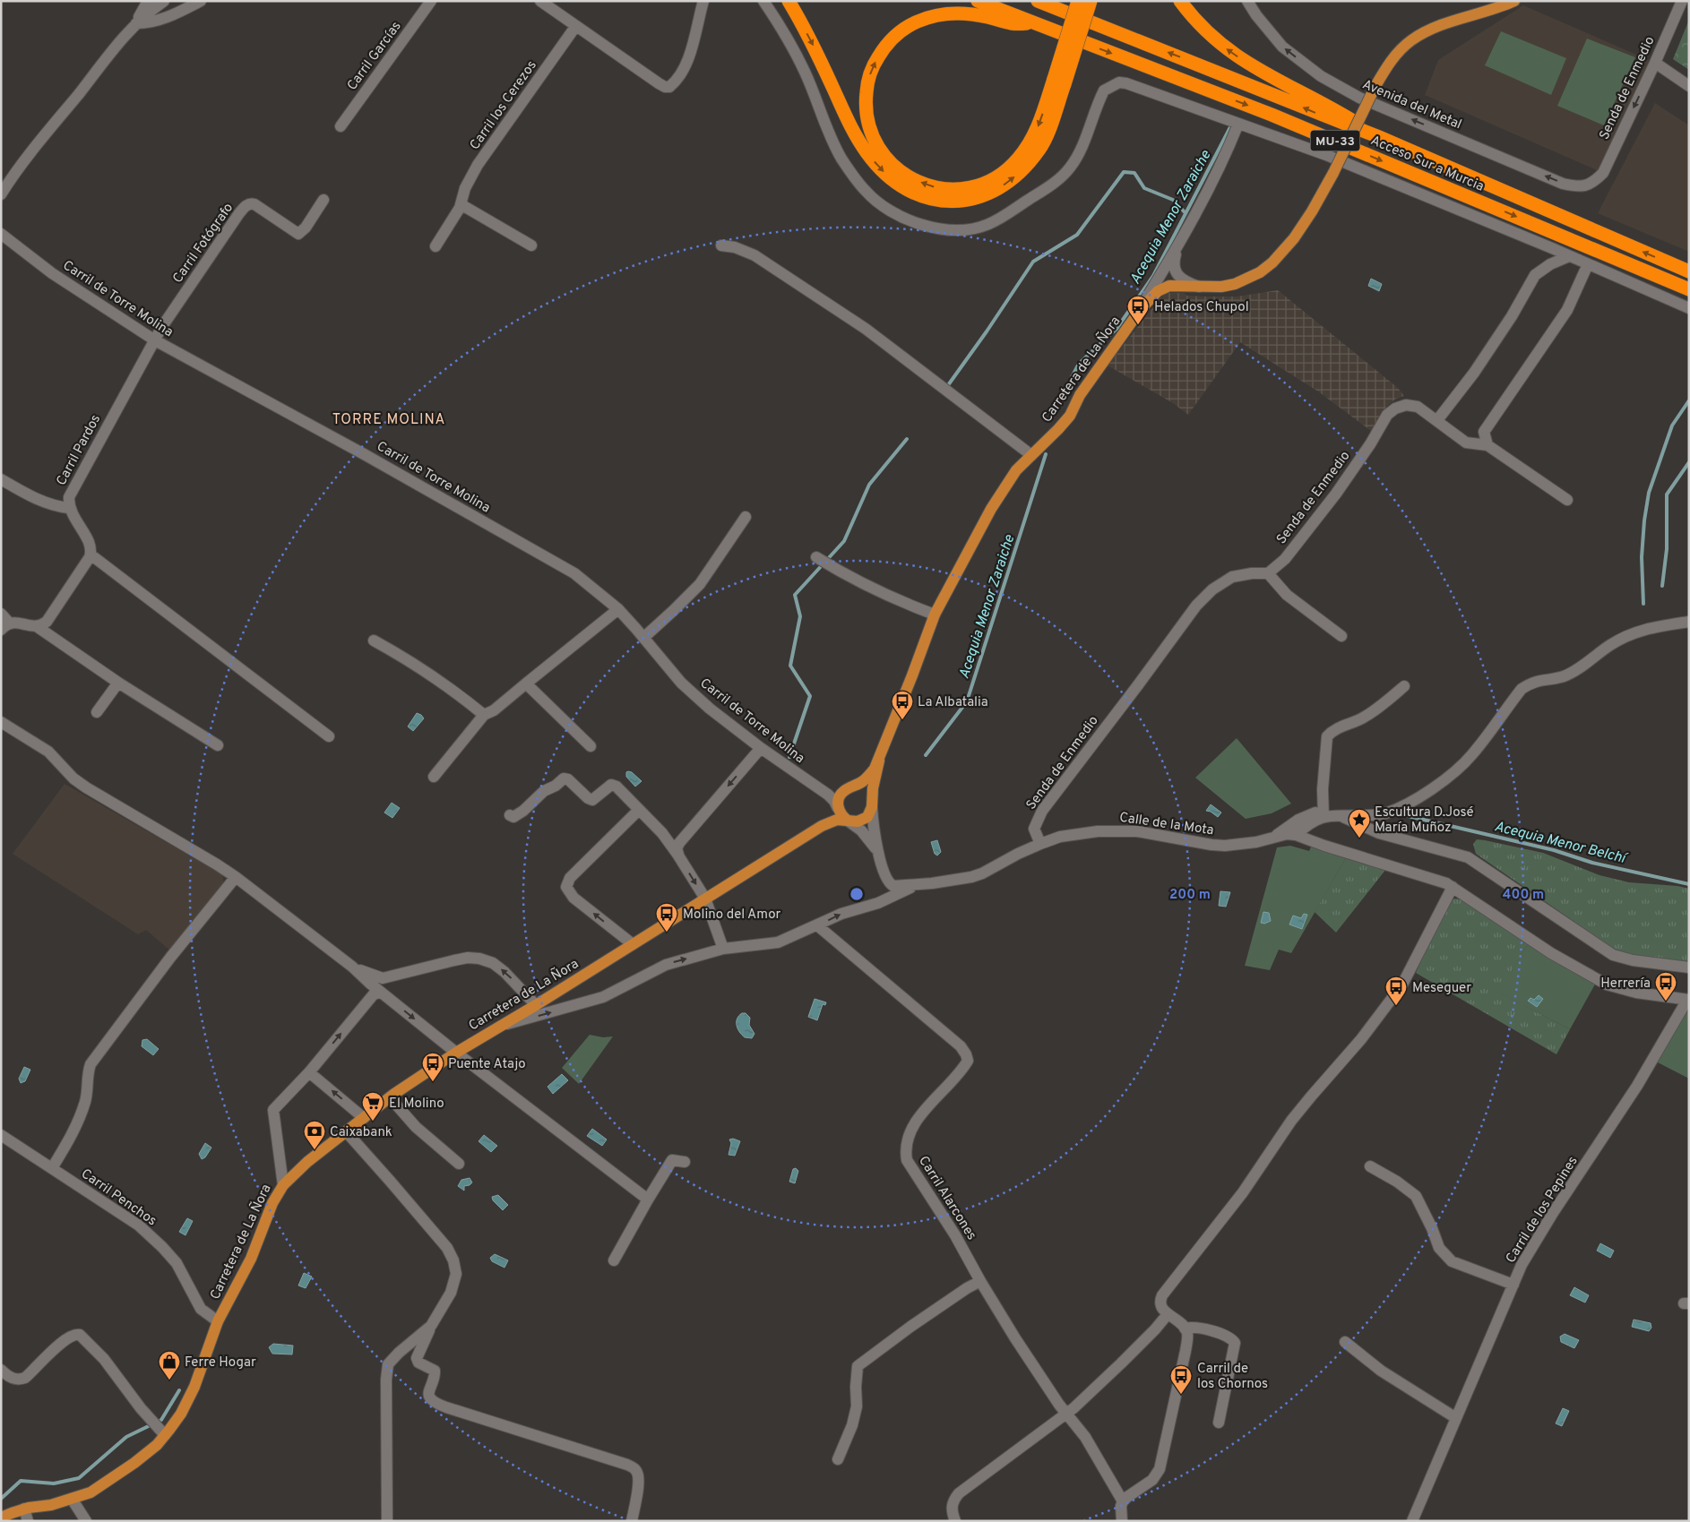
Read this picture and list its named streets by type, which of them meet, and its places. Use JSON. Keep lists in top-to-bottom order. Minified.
{"streets":{"highway":["MU-33","Acceso Sur a Murcia"],"main road":["Carretera de La Ñora"],"street":["Carril Garcías","Senda de Enmedio","Avenida del Metal","Carril los Cerezos","Carril Fotógrafo","Carril de Torre Molina","Carril Pardos","Calle de la Mota","Carril Penchos","Carril Alarcones","Carril de los Pepines"]},"crossings":[["Senda de Enmedio","Avenida del Metal"],["Senda de Enmedio","Calle de la Mota"],["Carril Fotógrafo","Carril de Torre Molina"],["Carril Fotógrafo","Carril Pardos"],["Carril de Torre Molina","Carril Pardos"],["Carretera de La Ñora","Carril Penchos"]],"districts":["TORRE MOLINA"],"water":["Acequia Menor Zaraiche","Acequia Menor Belchí"],"places":{"bus stop":["Helados Chupol","La Albatalia","Molino del Amor","Herrería","Meseguer","Puente Atajo","Carril de los Chornos"],"place":["Escultura D.José María Muñoz"],"supermarket":["El Molino"],"bank":["Caixabank"],"shop":["Ferre Hogar"]},"rings":["200 m","400 m"]}
